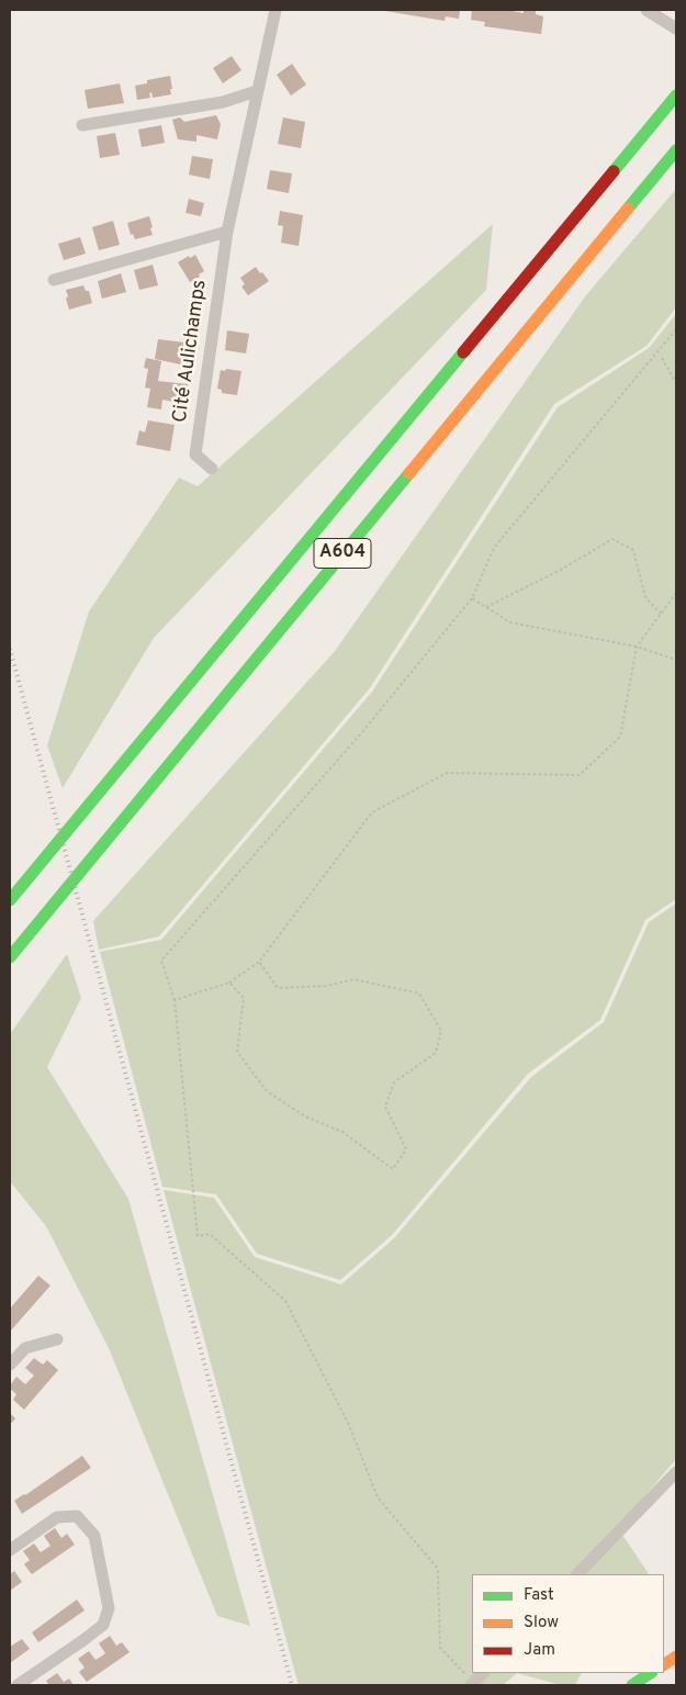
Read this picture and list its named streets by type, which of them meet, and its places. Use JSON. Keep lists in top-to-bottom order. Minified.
{"streets":{"main road":["A604"],"street":["Cité Aulichamps"]},"legend":["Fast","Slow","Jam"]}
